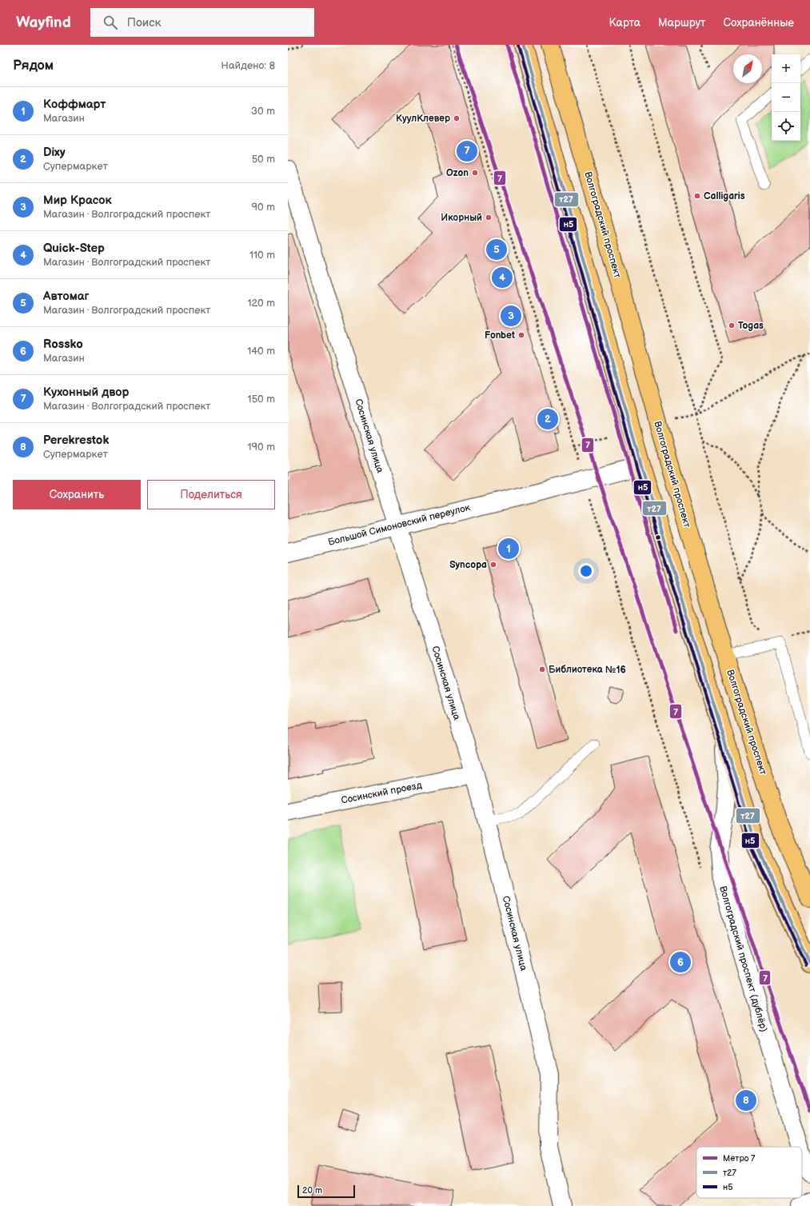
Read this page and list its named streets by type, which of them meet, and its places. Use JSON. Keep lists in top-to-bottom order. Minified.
{"streets":{"main road":["Волгоградский проспект"],"street":["Сосинская улица","Большой Симоновский переулок","Сосинский проезд","Волгоградский проспект (дублёр)"]},"crossings":[["Сосинская улица","Большой Симоновский переулок"],["Сосинская улица","Сосинский проезд"]],"places":["КуулКлевер","Ozon","Calligaris","Икорный","Togas","Fonbet","Syncopa","Библиотека №16"],"lines":["metro line 7","transit line т27","transit line н5"],"legend":["Метро 7","т27","н5"],"scale_bar":"20 m","north":"top right","page":{"header":"Wayfind","search":"Поиск","nav":["Карта","Маршрут","Сохранённые"],"heading":["Рядом","Найдено: 8"],"map_buttons":["+","−"],"list":[{"mark":"1","name":"Коффмарт","note":"Магазин","value":"30 m"},{"mark":"2","name":"Dixy","note":"Супермаркет","value":"50 m"},{"mark":"3","name":"Мир Красок","note":"Магазин · Волгоградский проспект","value":"90 m"},{"mark":"4","name":"Quick-Step","note":"Магазин · Волгоградский проспект","value":"110 m"},{"mark":"5","name":"Автомаг","note":"Магазин · Волгоградский проспект","value":"120 m"},{"mark":"6","name":"Rossko","note":"Магазин","value":"140 m"},{"mark":"7","name":"Кухонный двор","note":"Магазин · Волгоградский проспект","value":"150 m"},{"mark":"8","name":"Perekrestok","note":"Супермаркет","value":"190 m"}],"pins":["7","5","4","3","2","1","6","8"],"buttons":["Сохранить","Поделиться"],"scale":"20 m"}}
